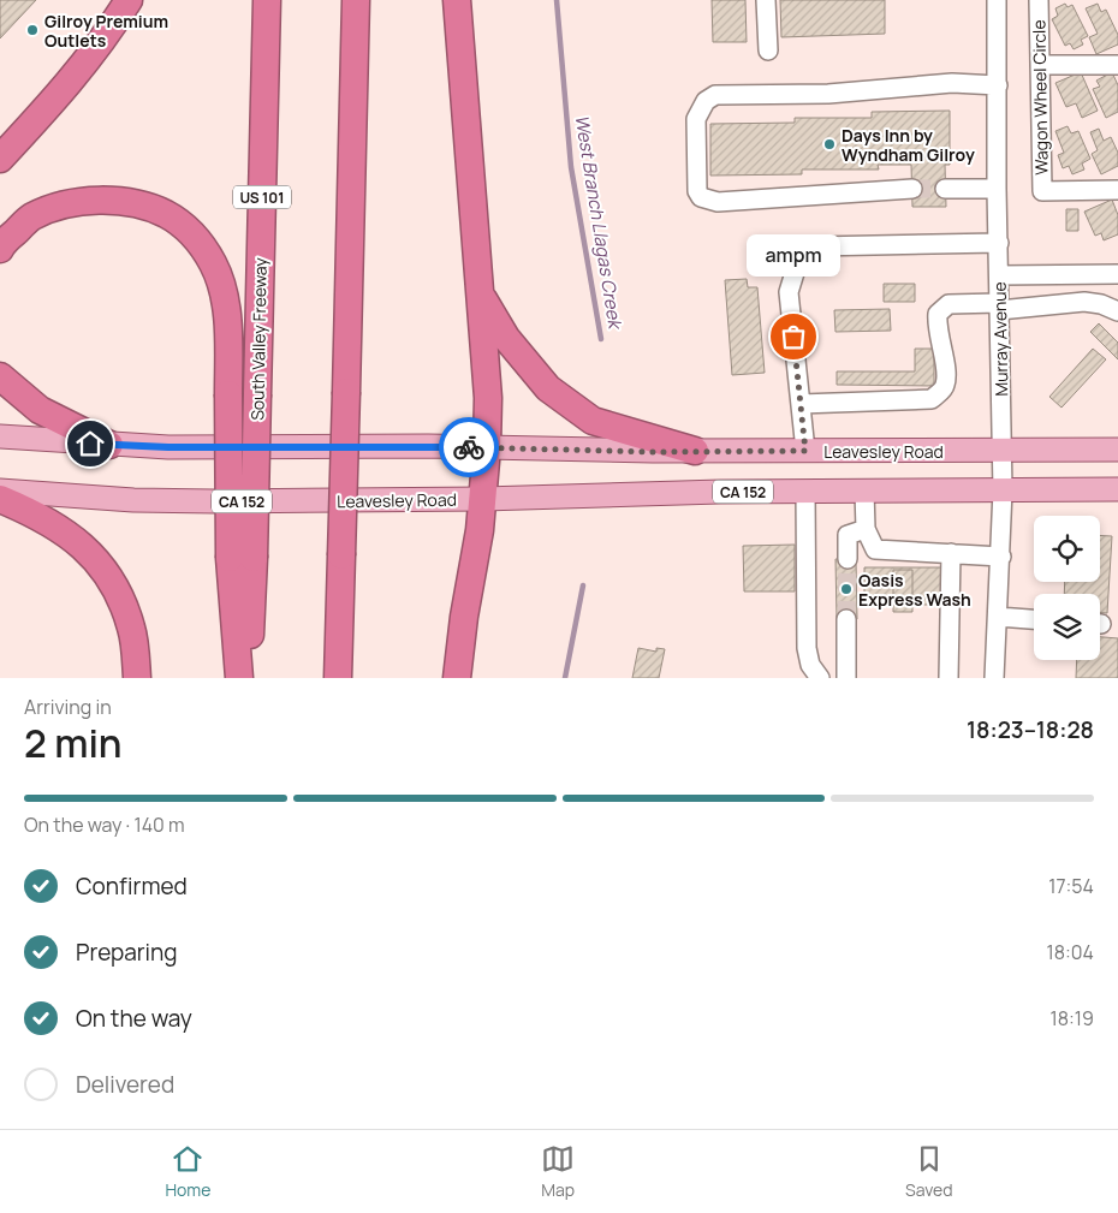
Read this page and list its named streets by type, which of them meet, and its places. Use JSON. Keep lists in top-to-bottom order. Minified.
{"streets":{"highway":["US 101","South Valley Freeway"],"main road":["Leavesley Road","CA 152"],"street":["Wagon Wheel Circle","Murray Avenue"]},"crossings":[["Murray Avenue","Leavesley Road"]],"water":["West Branch Llagas Creek"],"places":["Gilroy Premium Outlets","Days Inn by Wyndham Gilroy","ampm","Oasis Express Wash"],"page":{"bubble":"ampm","heading":["2 min","Arriving in","18:23–18:28"],"bar":"On the way · 140 m","list":[["Confirmed","17:54"],["Preparing","18:04"],["On the way","18:19"],"Delivered"],"tabs":["Home","Map","Saved"]}}
